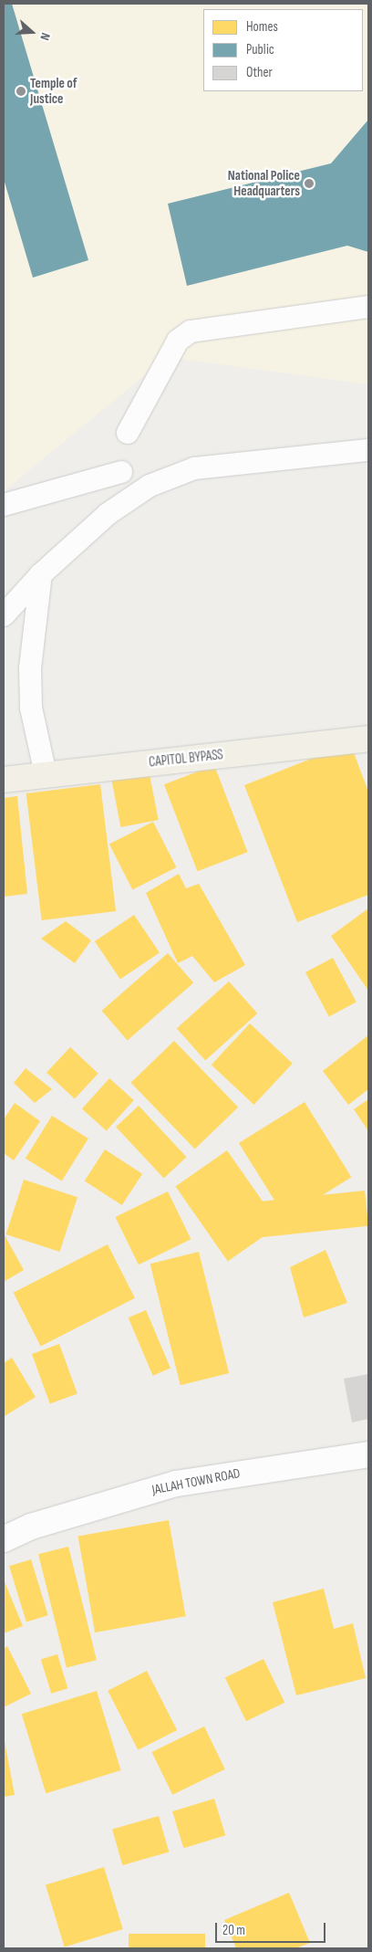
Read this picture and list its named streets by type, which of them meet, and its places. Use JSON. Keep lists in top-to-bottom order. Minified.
{"streets":{"highway":["CAPITOL BYPASS"],"street":["JALLAH TOWN ROAD"]},"places":["Temple of Justice","National Police Headquarters"],"legend":["Homes","Public","Other"],"scale_bar":"20 m","north":"right"}
